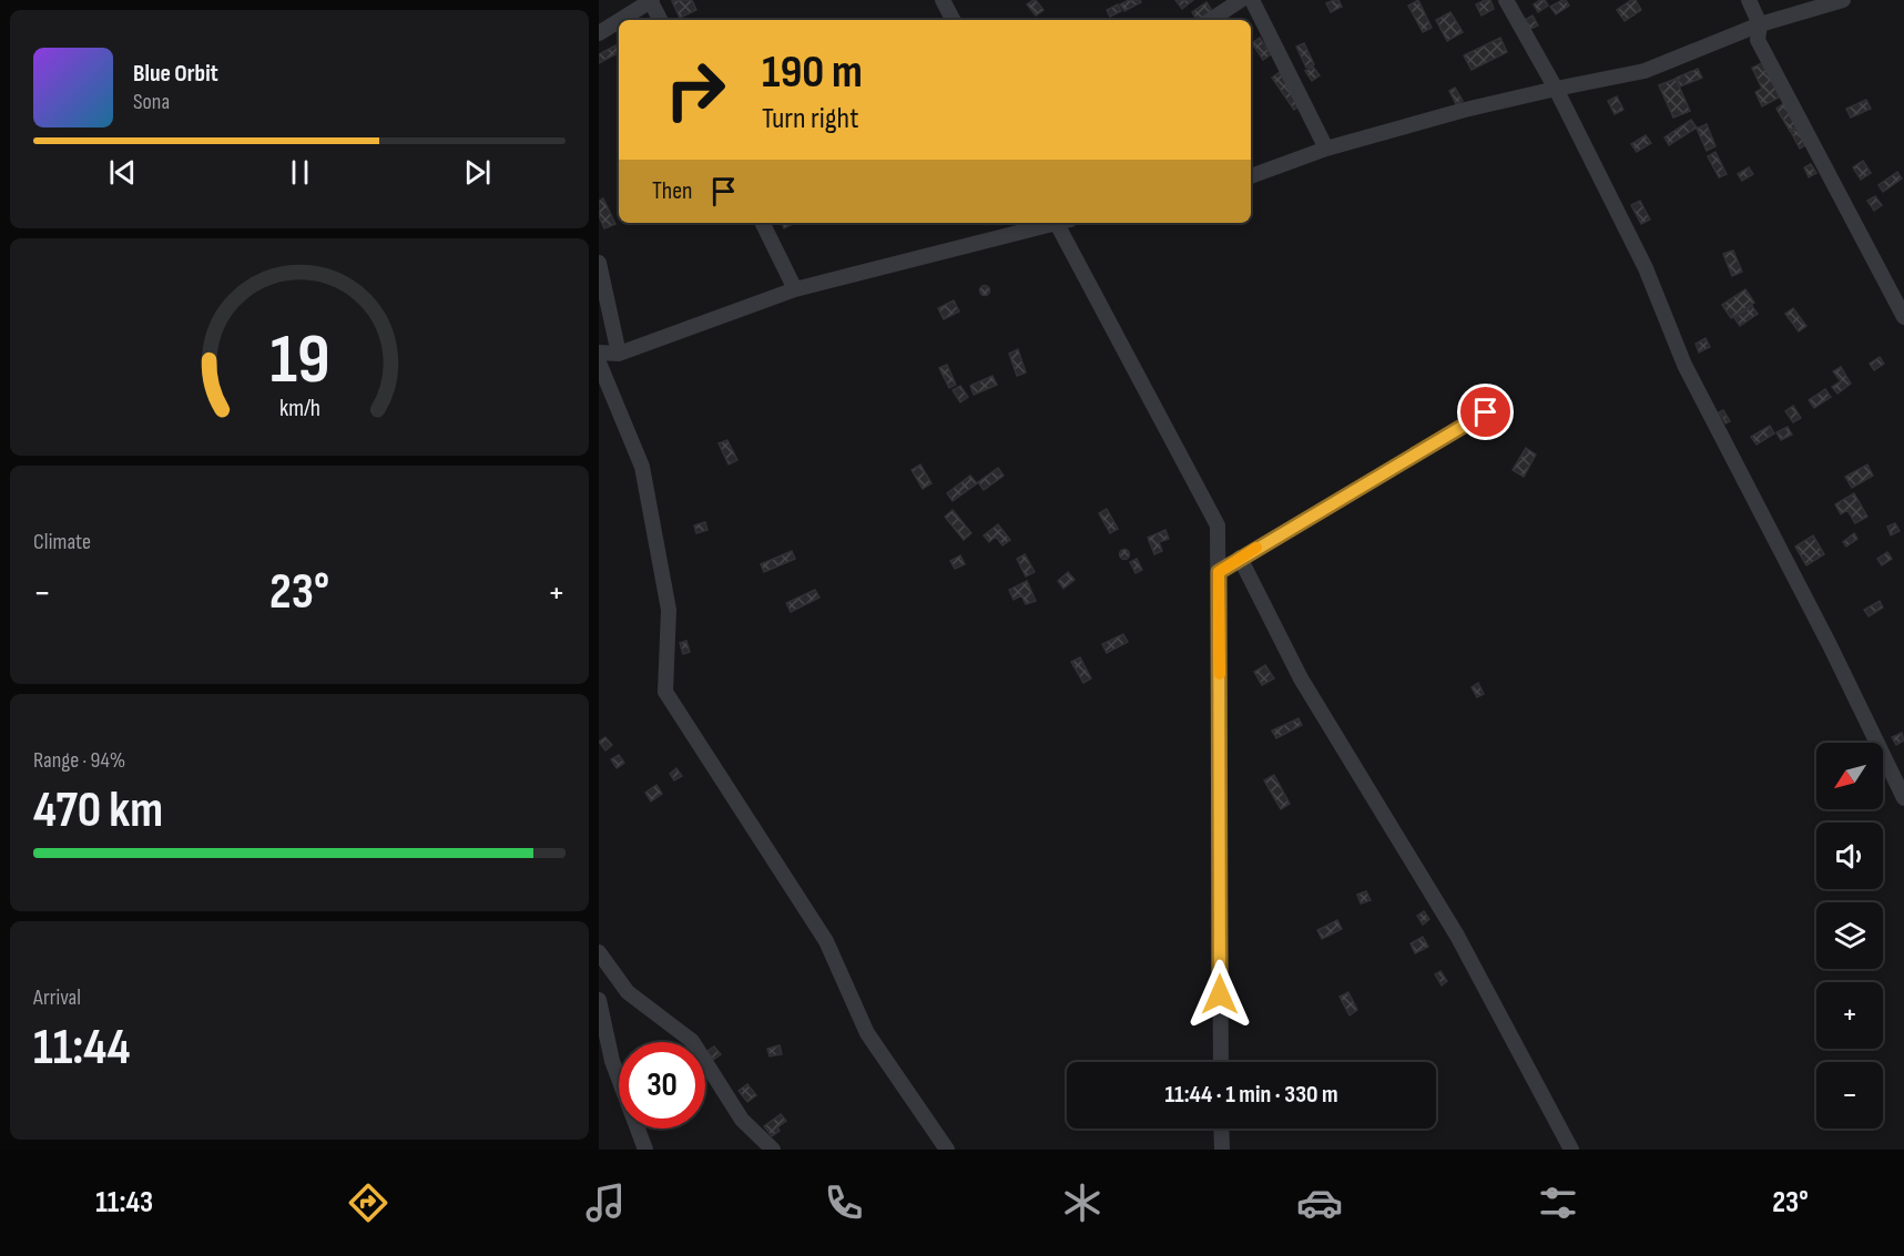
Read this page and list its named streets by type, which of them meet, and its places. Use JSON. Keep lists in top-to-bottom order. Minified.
{"north":"bottom left","page":{"turn":["190 m","Turn right"],"song":["Blue Orbit","Sona"],"then":"Then","tile":["Climate",["Range · 94%","470 km"],["Arrival","11:44"]],"heat":["−","23°","+"],"map_buttons":["+","−"],"limit":"30","trip":"11:44 · 1 min · 330 m","tabs":["11:43","23°"],"gauge":["19","km/h"]}}
